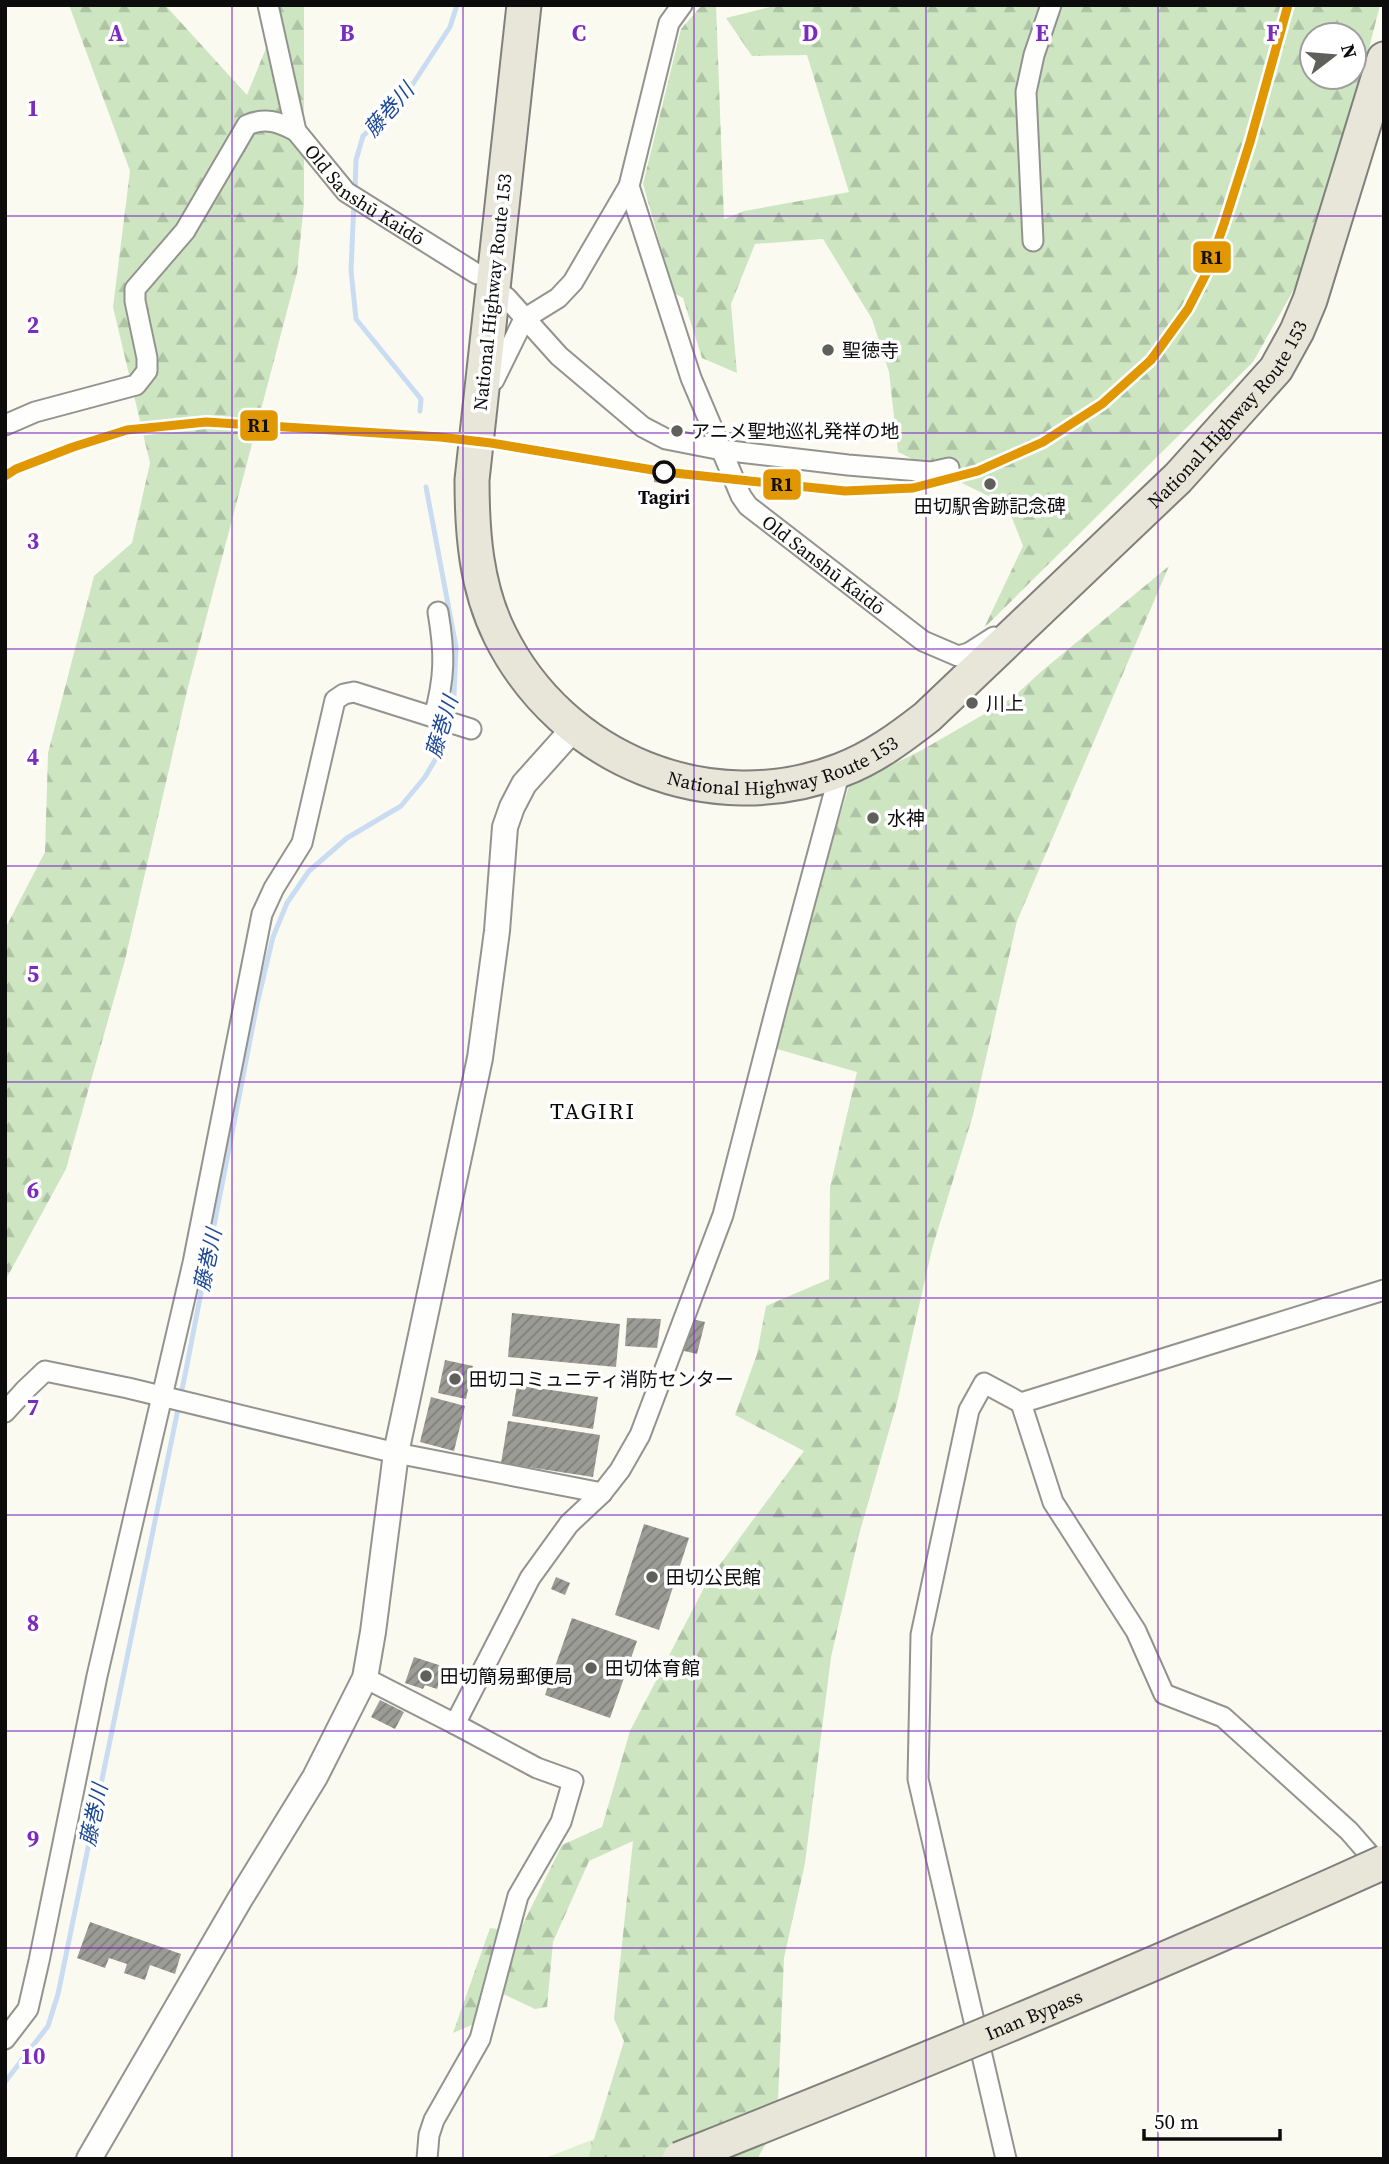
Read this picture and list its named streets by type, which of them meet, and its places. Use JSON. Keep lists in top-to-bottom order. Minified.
{"streets":{"highway":["National Highway Route 153","Inan Bypass"],"street":["Old Sanshū Kaidō"]},"crossings":[["Old Sanshū Kaidō","National Highway Route 153"]],"districts":["TAGIRI"],"water":["藤巻川"],"places":["聖徳寺","アニメ聖地巡礼発祥の地","Tagiri","田切駅舎跡記念碑","川上","水神","田切コミュニティ消防センター","田切公民館","田切体育館","田切簡易郵便局"],"lines":["transit line R1"],"scale_bar":"50 m","north":"right","grid":{"columns":["A","B","C","D","E","F"],"rows":["1","2","3","4","5","6","7","8","9","10"]}}
